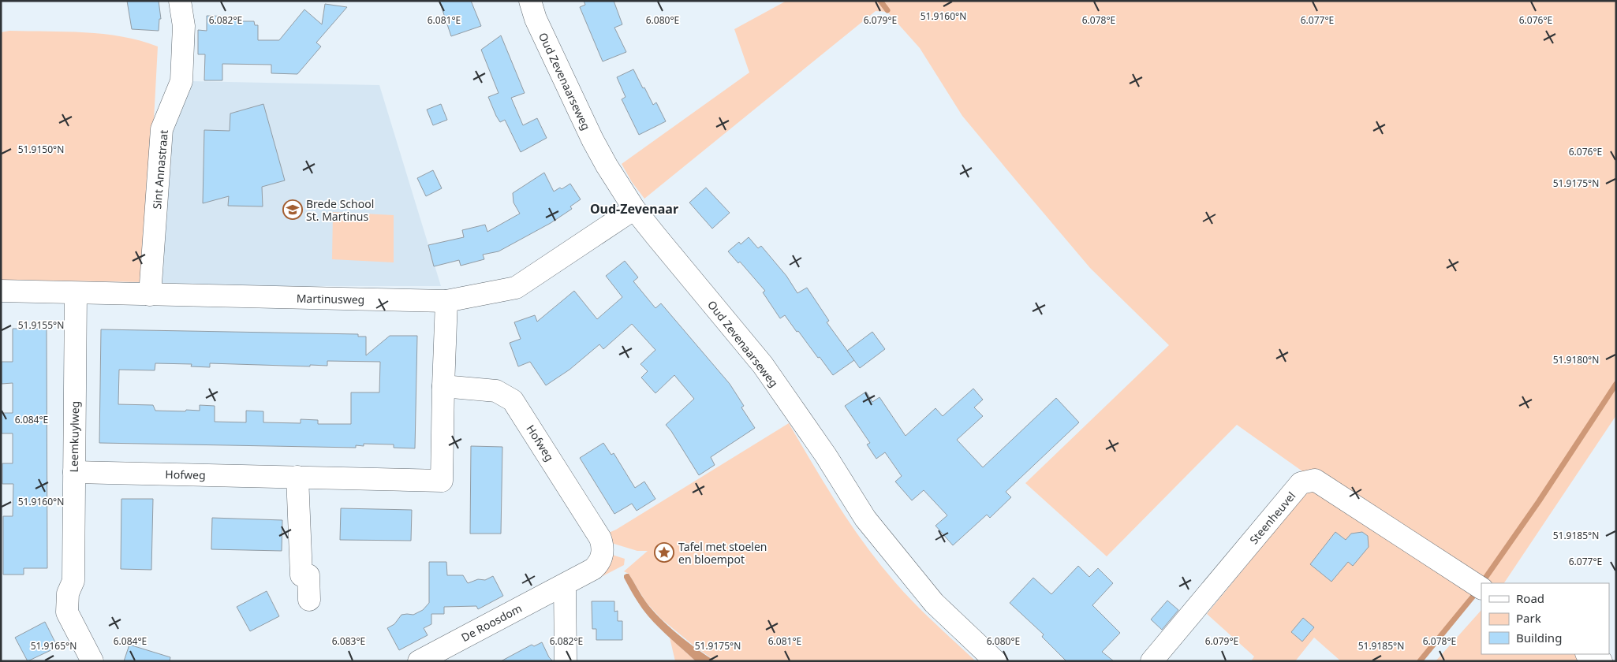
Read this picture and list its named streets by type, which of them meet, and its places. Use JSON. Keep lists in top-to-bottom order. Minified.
{"streets":{"street":["Oud Zevenaarseweg","Sint Annastraat","Martinusweg","Leemkuylweg","Hofweg","Steenheuvel","De Roosdom"]},"crossings":[["Oud Zevenaarseweg","Martinusweg"],["Sint Annastraat","Martinusweg"],["Martinusweg","Leemkuylweg"],["Martinusweg","Hofweg"],["Leemkuylweg","Hofweg"],["Hofweg","De Roosdom"]],"districts":["Oud-Zevenaar"],"places":{"school or university":["Brede School St. Martinus"],"place":["Tafel met stoelen en bloempot"]},"legend":["Road","Park","Building"],"coordinates":["51.9160°N","6.080°E","6.079°E","6.077°E","6.076°E","6.082°E","6.081°E","6.078°E","51.9150°N","51.9175°N","51.9155°N","51.9180°N","6.084°E","51.9185°N","6.083°E","51.9165°N"]}
